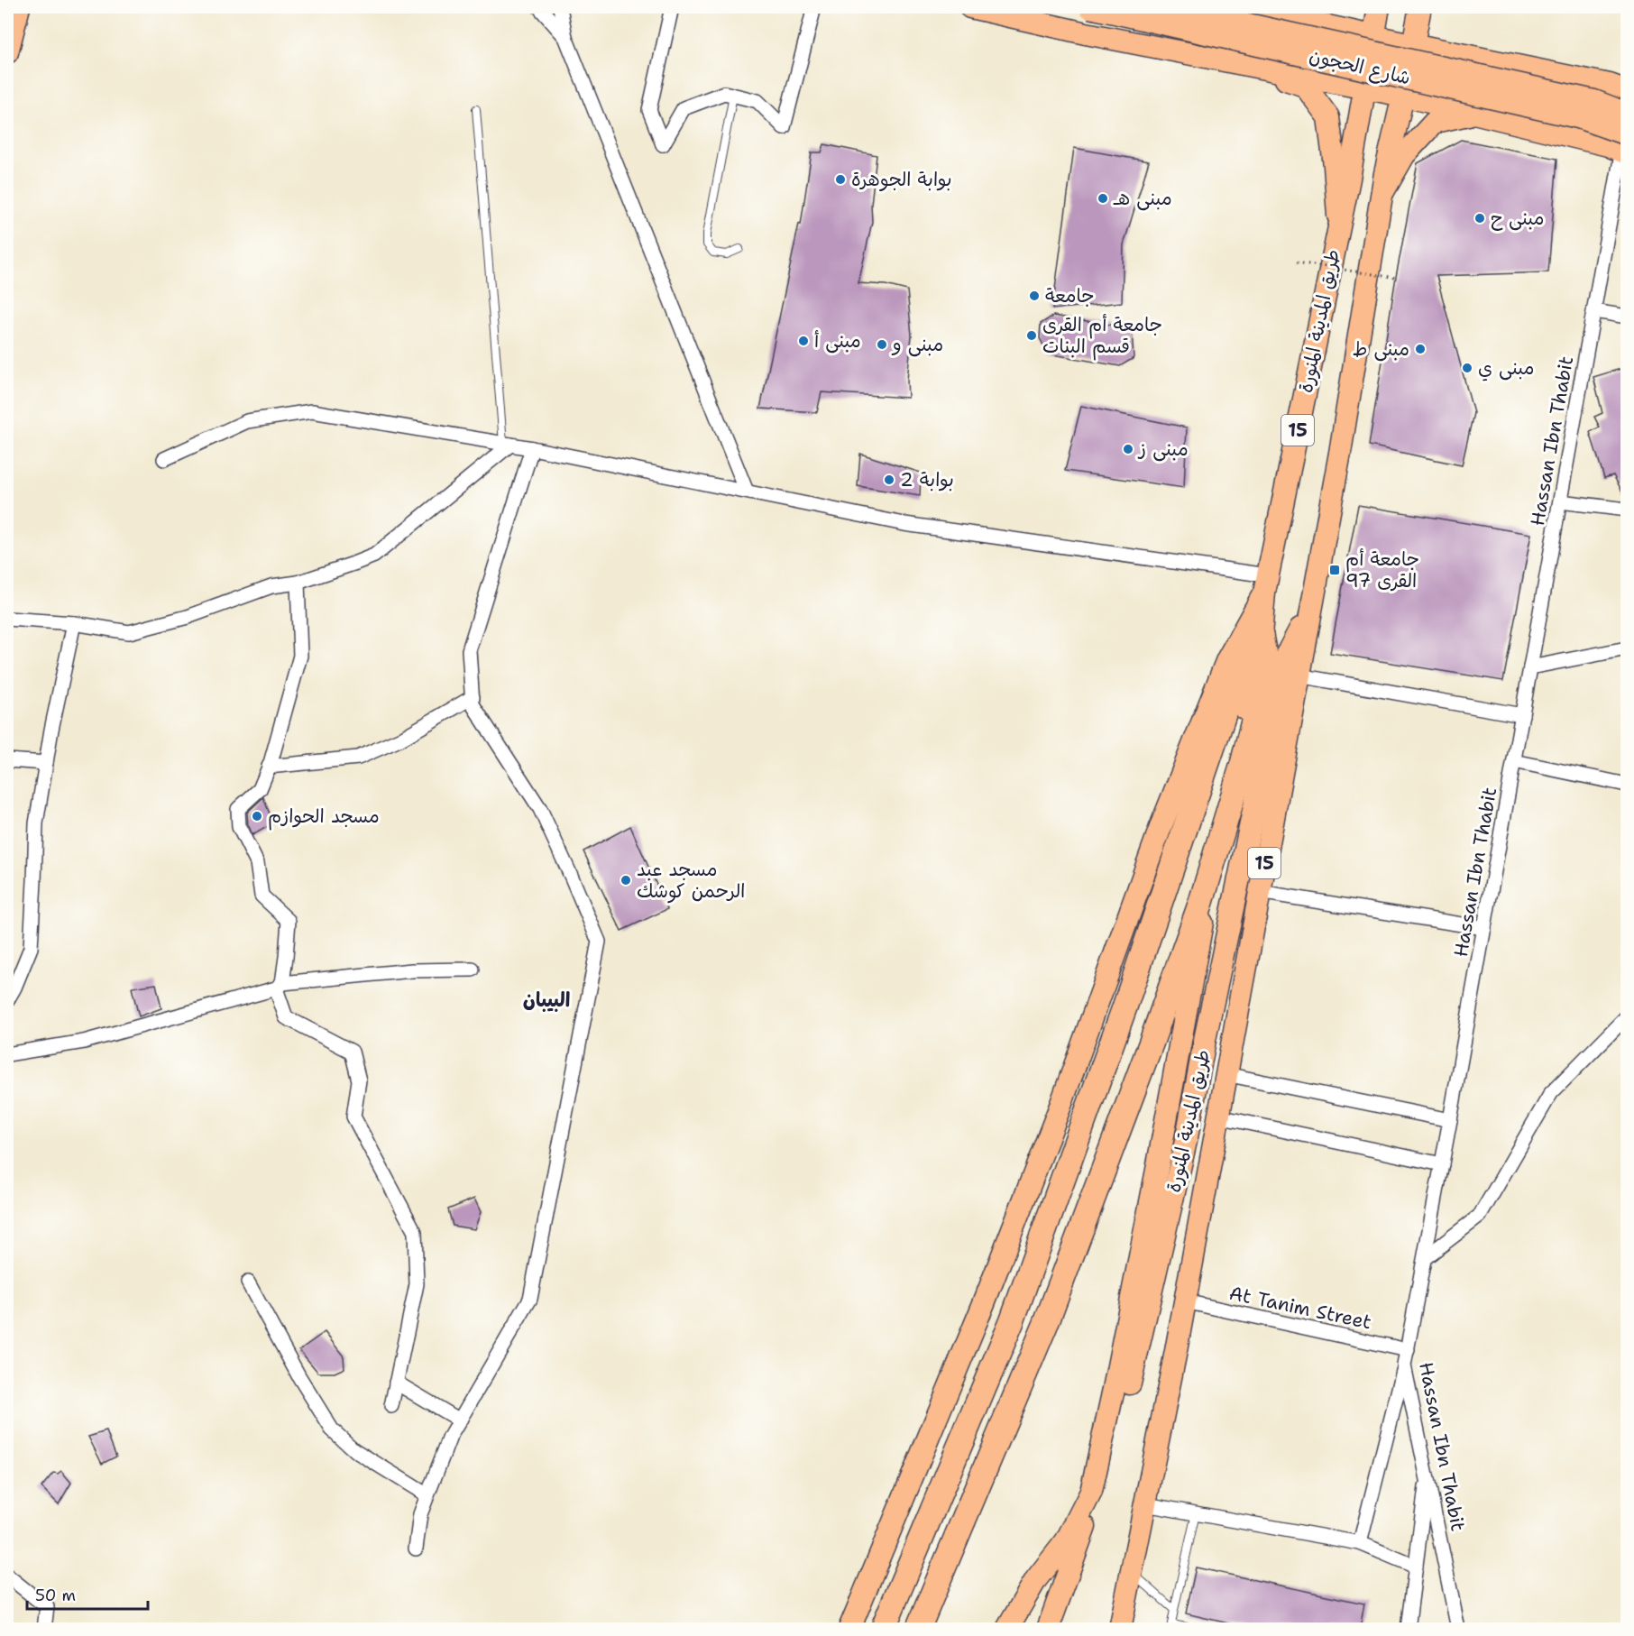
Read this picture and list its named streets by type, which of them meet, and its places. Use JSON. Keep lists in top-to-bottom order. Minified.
{"streets":{"main road":["شارع الحجون","طريق المدينة المنورة","15"],"street":["Hassan Ibn Thabit","At Tanim Street"]},"crossings":[["شارع الحجون","Hassan Ibn Thabit"],["طريق المدينة المنورة","At Tanim Street"],["Hassan Ibn Thabit","At Tanim Street"]],"districts":["البيبان"],"places":{"other":["بوابة الجوهرة","مبنى هـ","مبنى ح","جامعة","جامعة أم القرى قسم البنات","مبنى أ","مبنى و","مبنى ط","مبنى ي","مبنى ز","بوابة 2","مسجد الحوازم","مسجد عبد الرحمن كوشك"],"transit":["جامعة أم القرى 97"]},"scale_bar":"50 m"}
